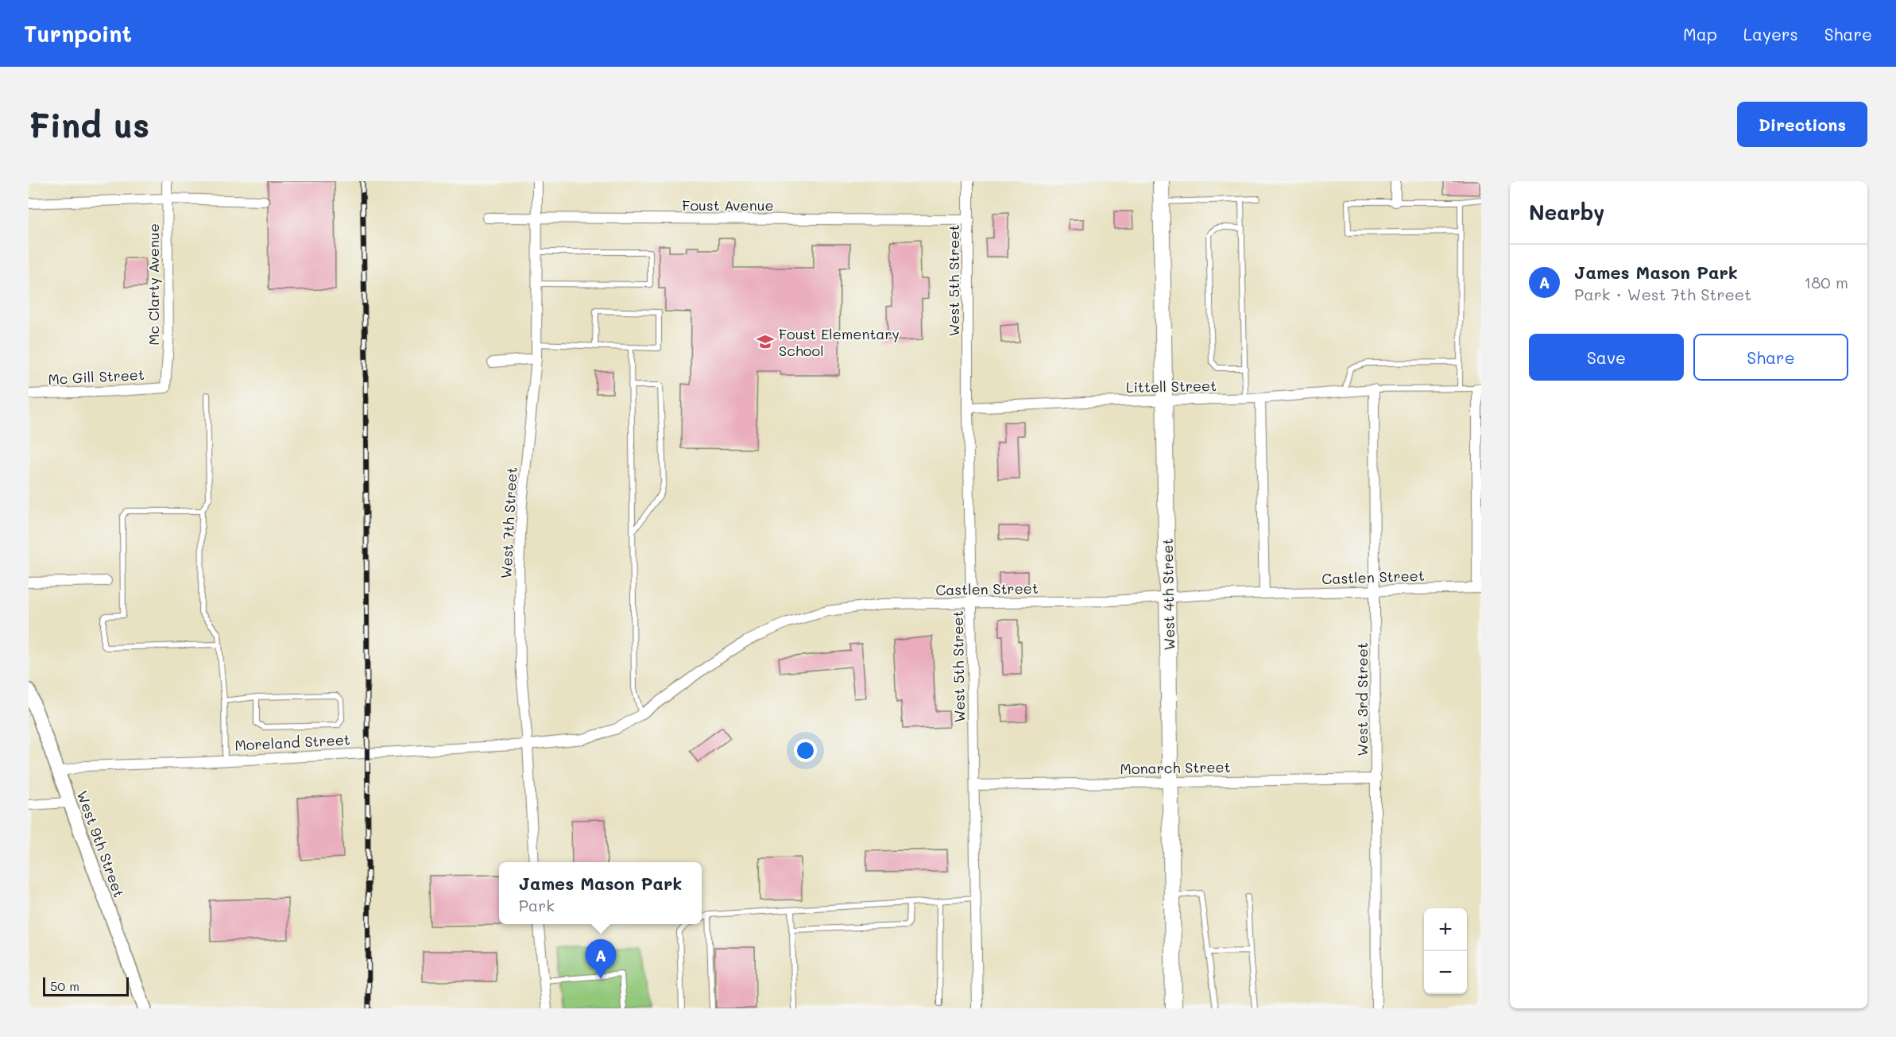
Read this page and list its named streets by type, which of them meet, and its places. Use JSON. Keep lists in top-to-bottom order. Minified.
{"streets":{"main road":["West 4th Street"],"street":["Foust Avenue","West 5th Street","Mc Clarty Avenue","Mc Gill Street","Littell Street","West 7th Street","Castlen Street","West 3rd Street","Moreland Street","Monarch Street","West 9th Street"]},"crossings":[["Foust Avenue","West 5th Street"],["Foust Avenue","West 7th Street"],["West 5th Street","Littell Street"],["West 5th Street","Castlen Street"],["West 5th Street","Monarch Street"],["Mc Clarty Avenue","Mc Gill Street"],["Littell Street","West 4th Street"],["Littell Street","West 3rd Street"],["West 7th Street","Castlen Street"],["West 7th Street","Moreland Street"],["Castlen Street","West 4th Street"],["Castlen Street","West 3rd Street"],["Castlen Street","Moreland Street"],["West 4th Street","Monarch Street"],["West 3rd Street","Monarch Street"],["Moreland Street","West 9th Street"]],"places":{"school or university":["Foust Elementary School"]},"scale_bar":"50 m","page":{"header":"Turnpoint","nav":["Map","Layers","Share"],"buttons":["Directions",["Save","Share"]],"title":"Find us","heading":"Nearby","list":[{"mark":"A","name":"James Mason Park","note":"Park · West 7th Street","value":"180 m"}],"popup":["James Mason Park","Park"],"map_buttons":["+","−"],"pins":"A","scale":"50 m"}}
